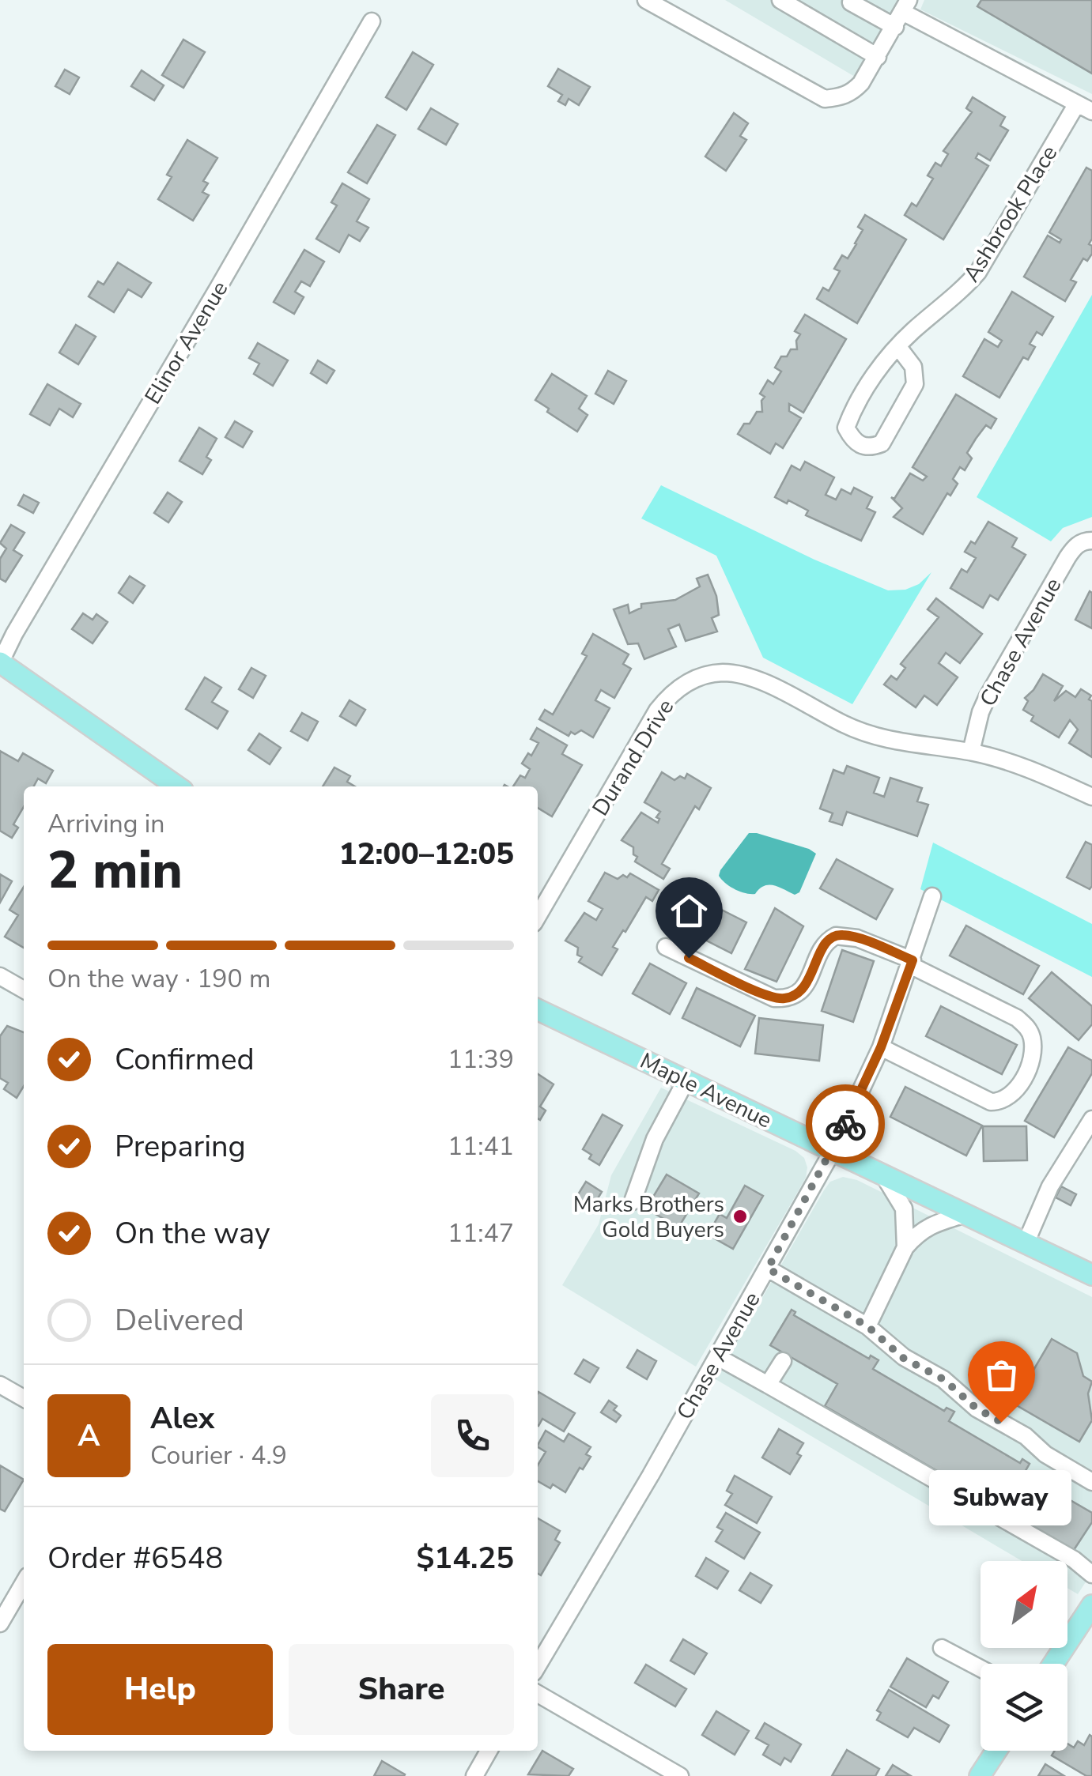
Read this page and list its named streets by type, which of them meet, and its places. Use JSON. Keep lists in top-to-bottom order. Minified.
{"streets":{"main road":["Maple Avenue"],"street":["Ashbrook Place","Elinor Avenue","Chase Avenue","Durand Drive"]},"crossings":[["Chase Avenue","Durand Drive"],["Chase Avenue","Maple Avenue"]],"places":["Marks Brothers Gold Buyers","Subway"],"north":"top right","page":{"heading":["2 min","Arriving in","12:00–12:05"],"panel":["Alex","Courier · 4.9","Order #6548","$14.25"],"bar":"On the way · 190 m","list":[["Confirmed","11:39"],["Preparing","11:41"],["On the way","11:47"],"Delivered"],"round":"A","bubble":"Subway","buttons":["Help","Share"]}}
